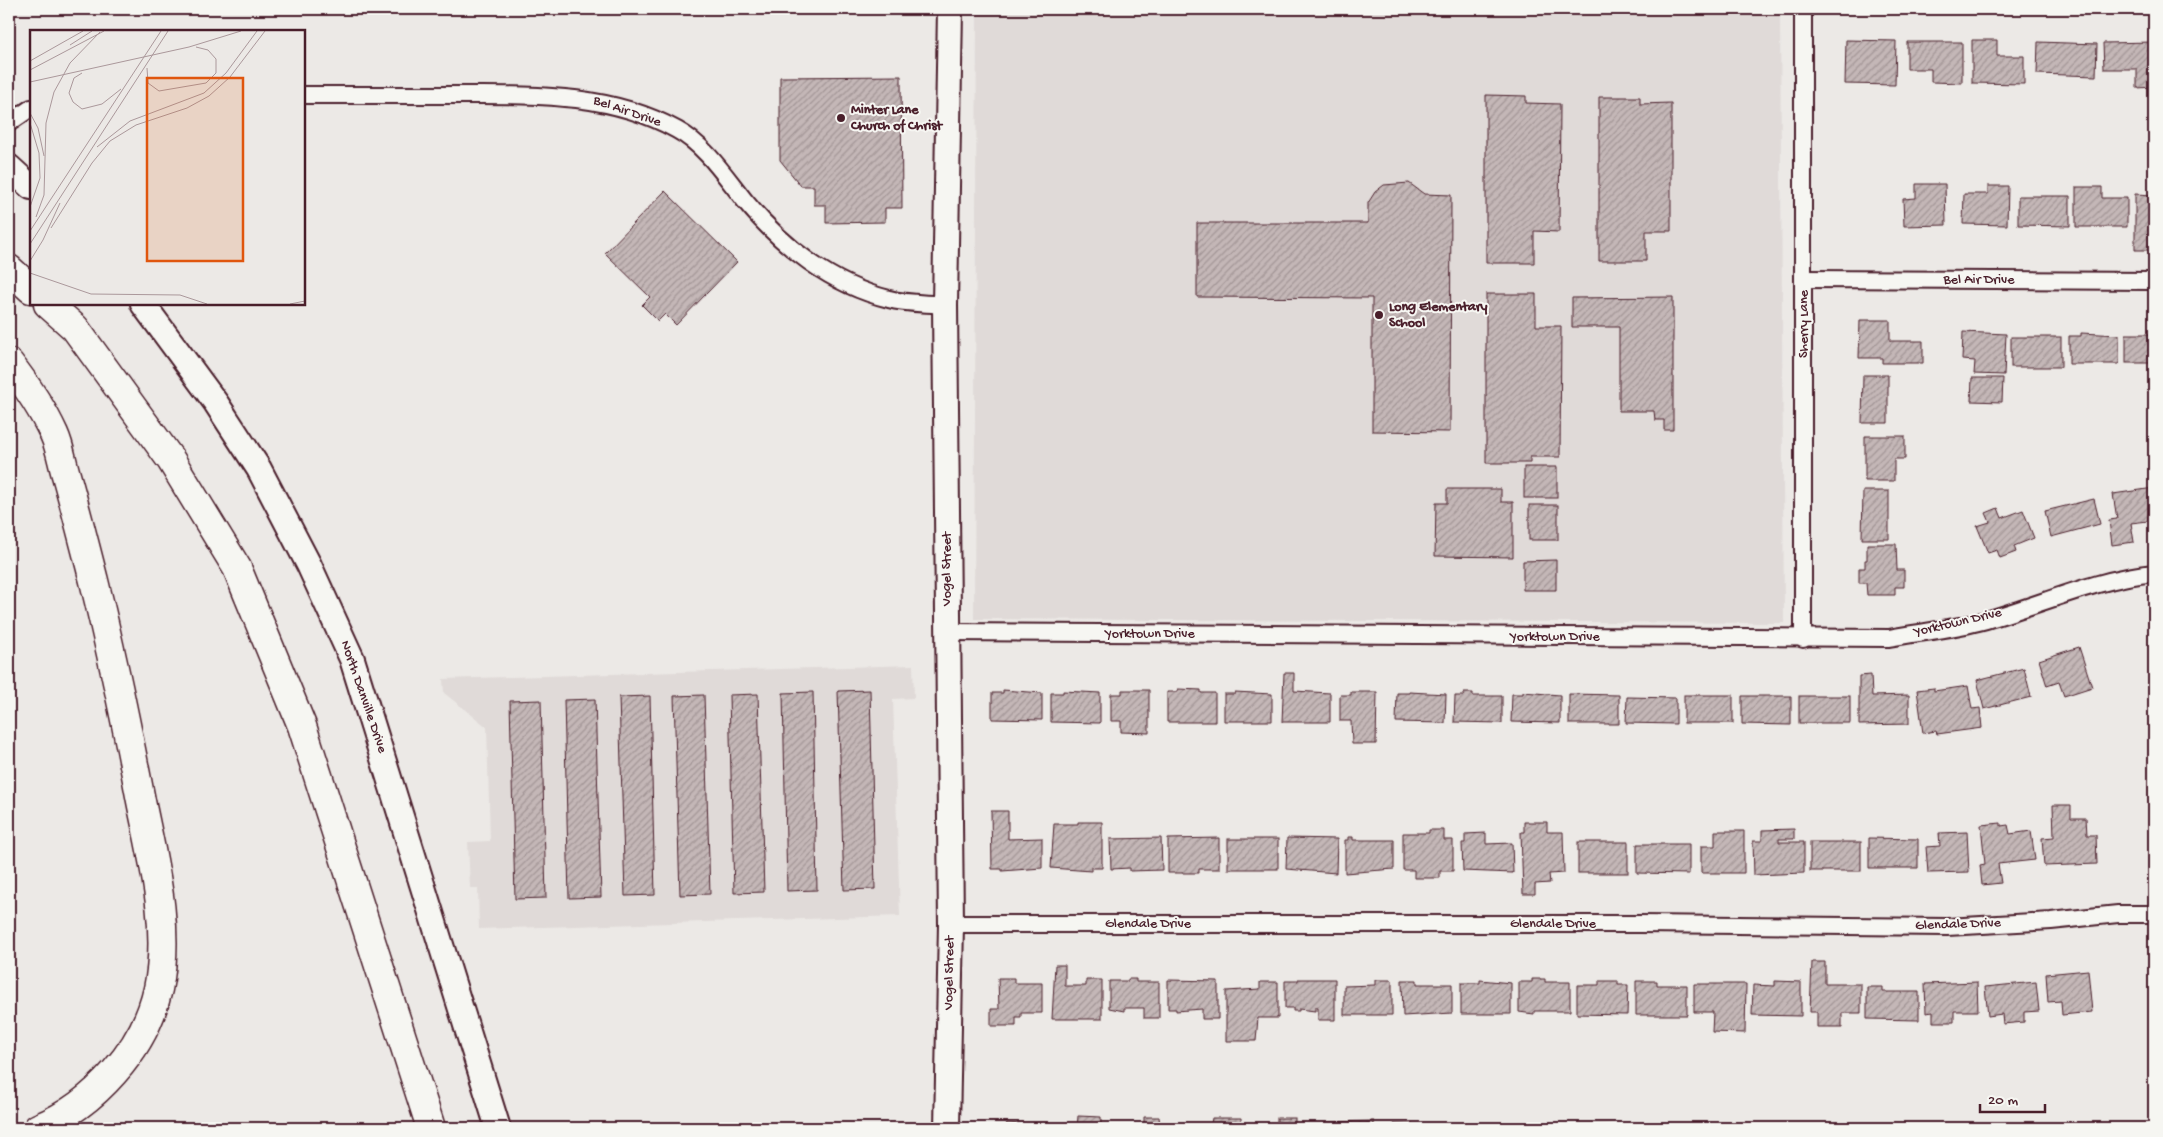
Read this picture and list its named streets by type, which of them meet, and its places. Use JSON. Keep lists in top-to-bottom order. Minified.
{"streets":{"street":["Bel Air Drive","Sherry Lane","Vogel Street","Yorktown Drive","North Danville Drive","Glendale Drive"]},"crossings":[["Bel Air Drive","Sherry Lane"],["Bel Air Drive","Vogel Street"],["Sherry Lane","Yorktown Drive"],["Vogel Street","Yorktown Drive"],["Vogel Street","Glendale Drive"]],"places":["Minter Lane Church of Christ","Long Elementary School"],"scale_bar":"20 m"}
